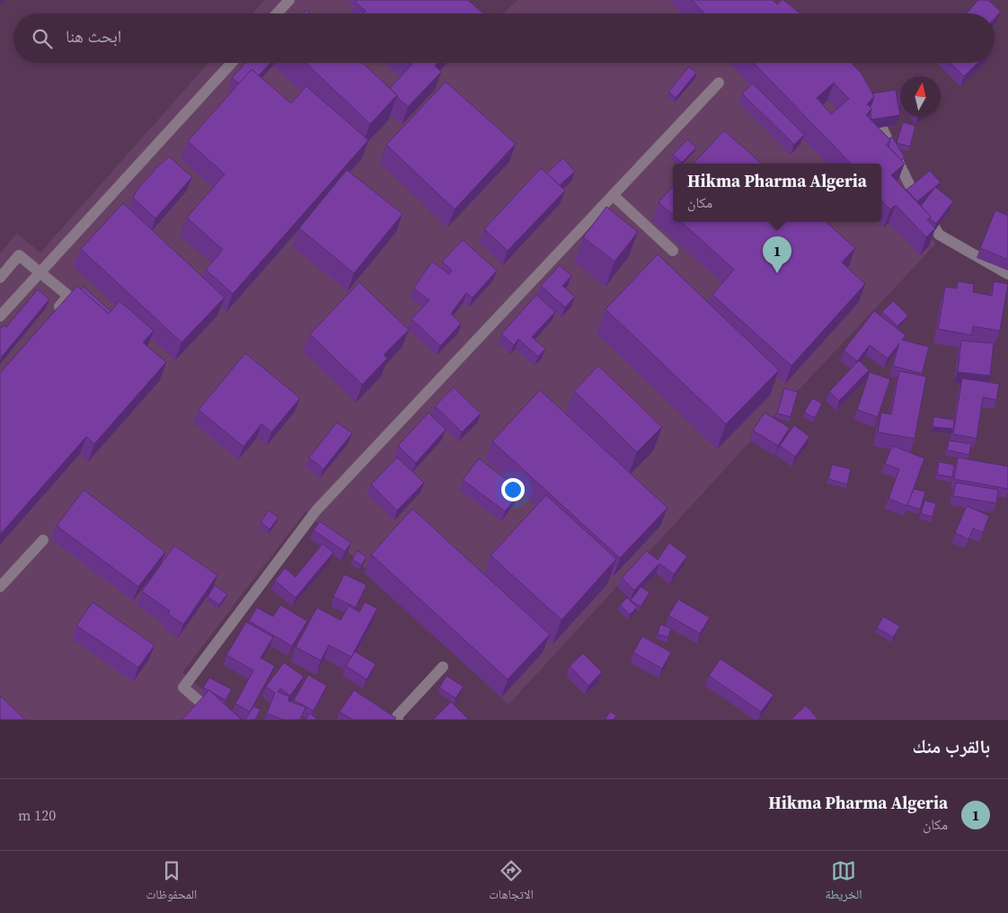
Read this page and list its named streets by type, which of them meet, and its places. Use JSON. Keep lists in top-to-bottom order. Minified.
{"north":"top","page":{"search":"ابحث هنا","popup":["Hikma Pharma Algeria","مكان"],"pins":"1","heading":"بالقرب منك","list":[{"mark":"1","name":"Hikma Pharma Algeria","note":"مكان","value":"120 m"}],"nav":["الخريطة","الاتجاهات","المحفوظات"]}}
